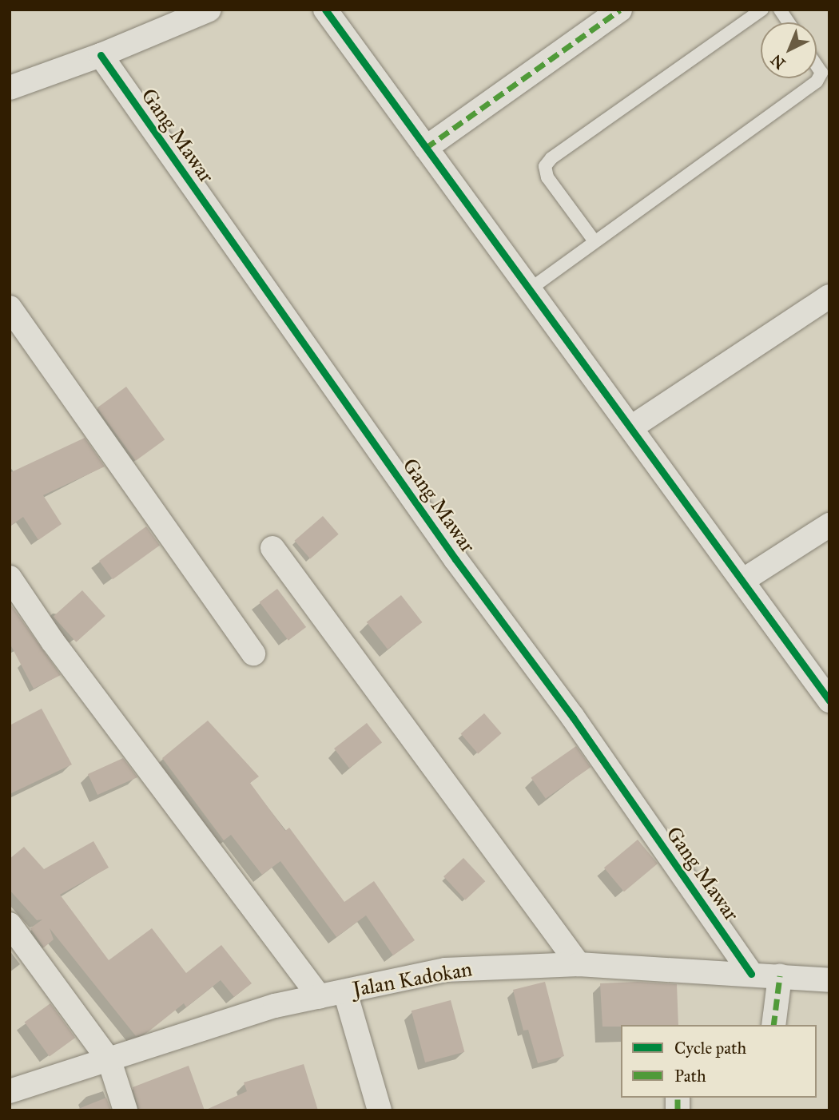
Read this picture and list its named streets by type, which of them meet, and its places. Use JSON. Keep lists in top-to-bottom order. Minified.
{"streets":{"street":["Gang Mawar","Jalan Kadokan"]},"crossings":[["Gang Mawar","Jalan Kadokan"]],"legend":["Cycle path","Path"],"north":"bottom left"}
